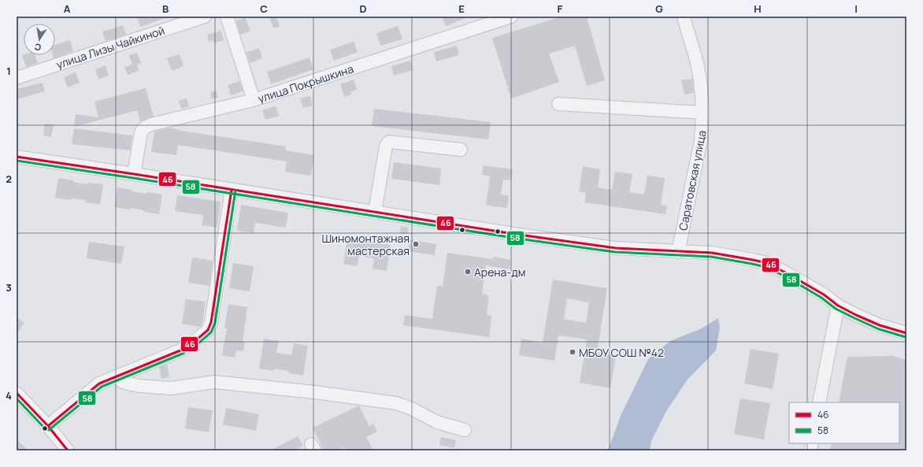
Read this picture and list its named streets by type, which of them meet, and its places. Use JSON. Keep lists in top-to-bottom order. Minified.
{"streets":{"street":["улица Лизы Чайкиной","улица Покрышкина","Саратовская улица"]},"places":["Шиномонтажная мастерская","Арена-дм","МБОУ СОШ №42"],"lines":["transit line 46","transit line 58"],"legend":["46","58"],"north":"bottom","grid":{"columns":["A","B","C","D","E","F","G","H","I"],"rows":["1","2","3","4"]}}
